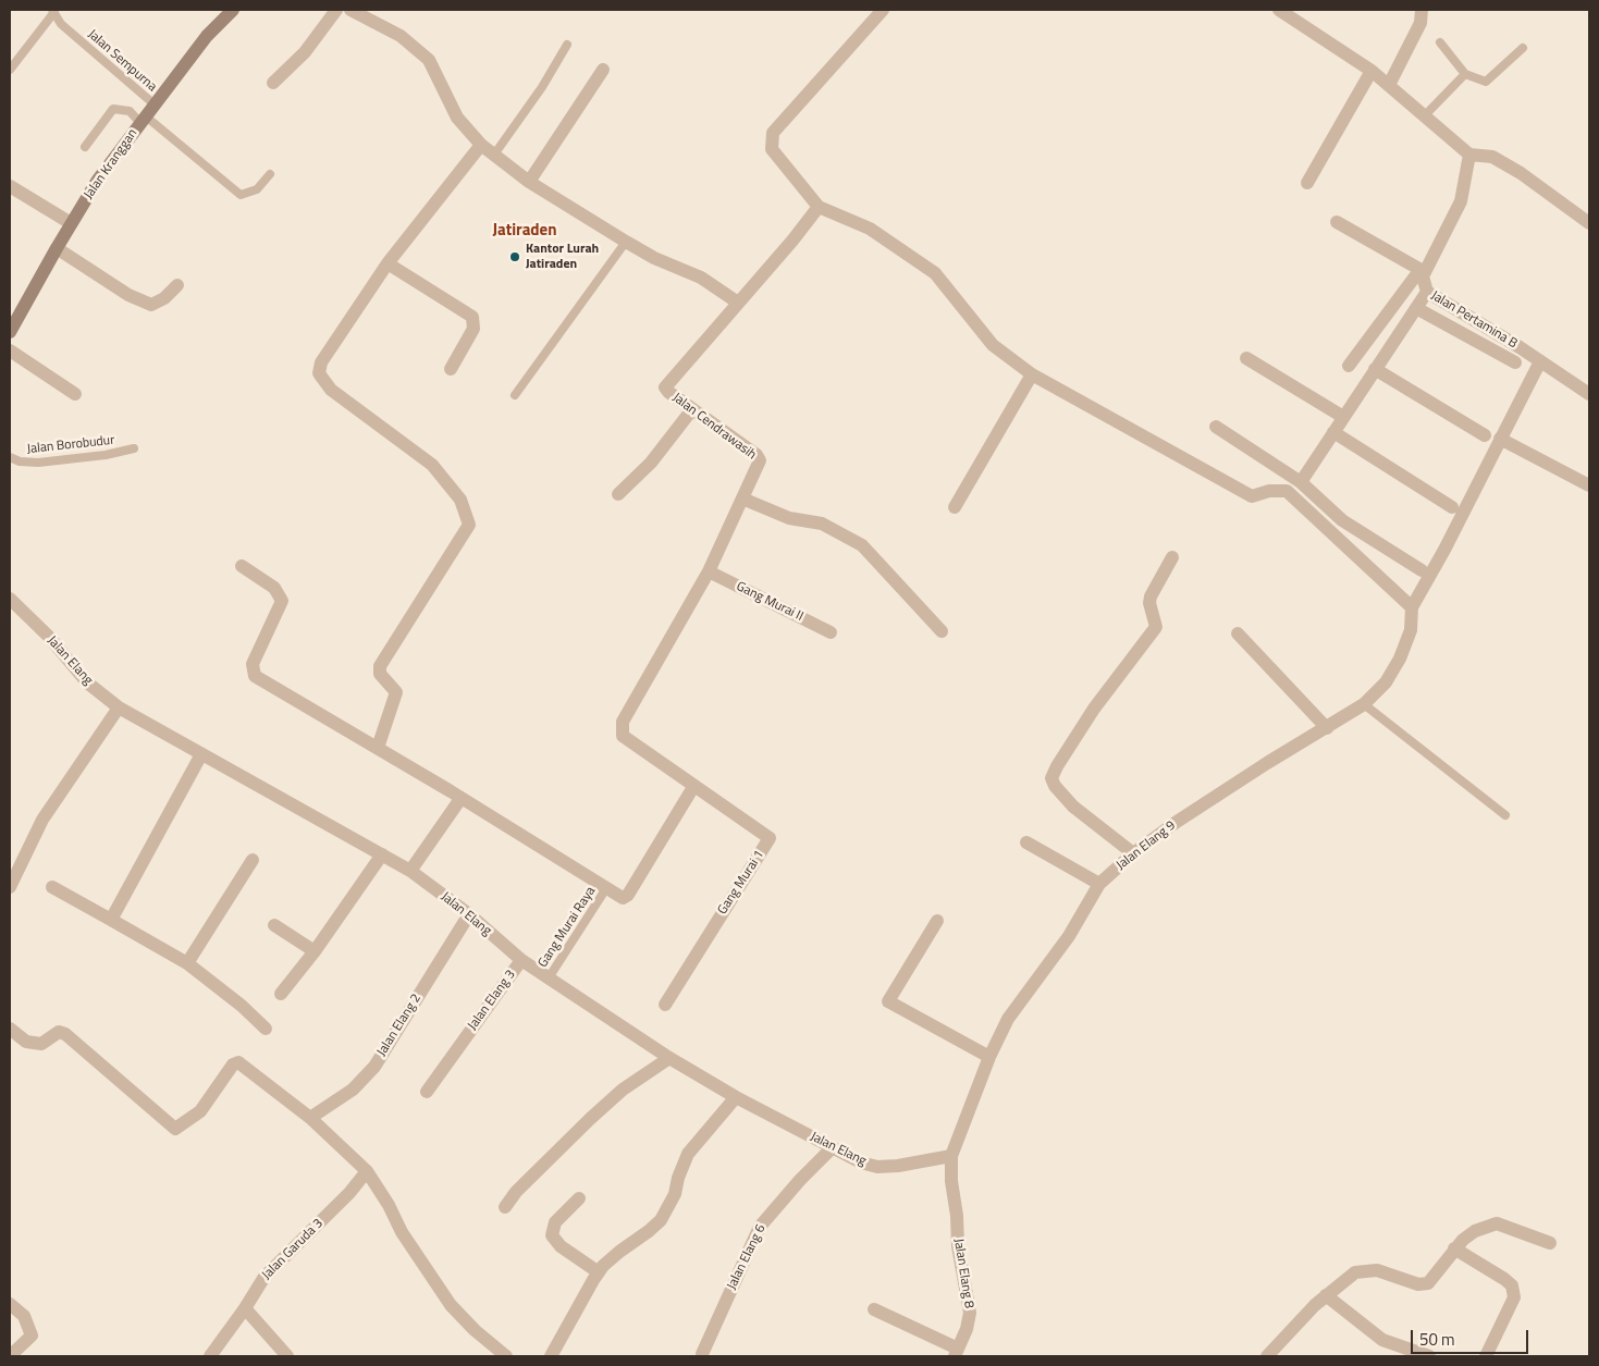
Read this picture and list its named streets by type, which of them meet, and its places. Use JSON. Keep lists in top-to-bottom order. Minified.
{"streets":{"main road":["Jalan Kranggan"],"street":["Jalan Pertamina B","Jalan Cendrawasih","Gang Murai II","Jalan Elang","Jalan Elang 9","Gang Murai 1","Jalan Elang 3","Jalan Elang 2","Jalan Garuda 3","Jalan Elang 6","Jalan Elang 8"],"lane":["Jalan Sempurna","Jalan Borobudur","Gang Murai Raya"]},"crossings":[["Jalan Sempurna","Jalan Kranggan"],["Jalan Cendrawasih","Gang Murai II"],["Jalan Cendrawasih","Gang Murai 1"],["Jalan Elang","Jalan Elang 9"],["Jalan Elang","Gang Murai Raya"],["Jalan Elang","Jalan Elang 3"],["Jalan Elang","Jalan Elang 2"],["Jalan Elang","Jalan Elang 6"],["Jalan Elang","Jalan Elang 8"],["Jalan Elang 9","Jalan Elang 8"]],"districts":["Jatiraden"],"places":["Kantor Lurah Jatiraden"],"scale_bar":"50 m"}
